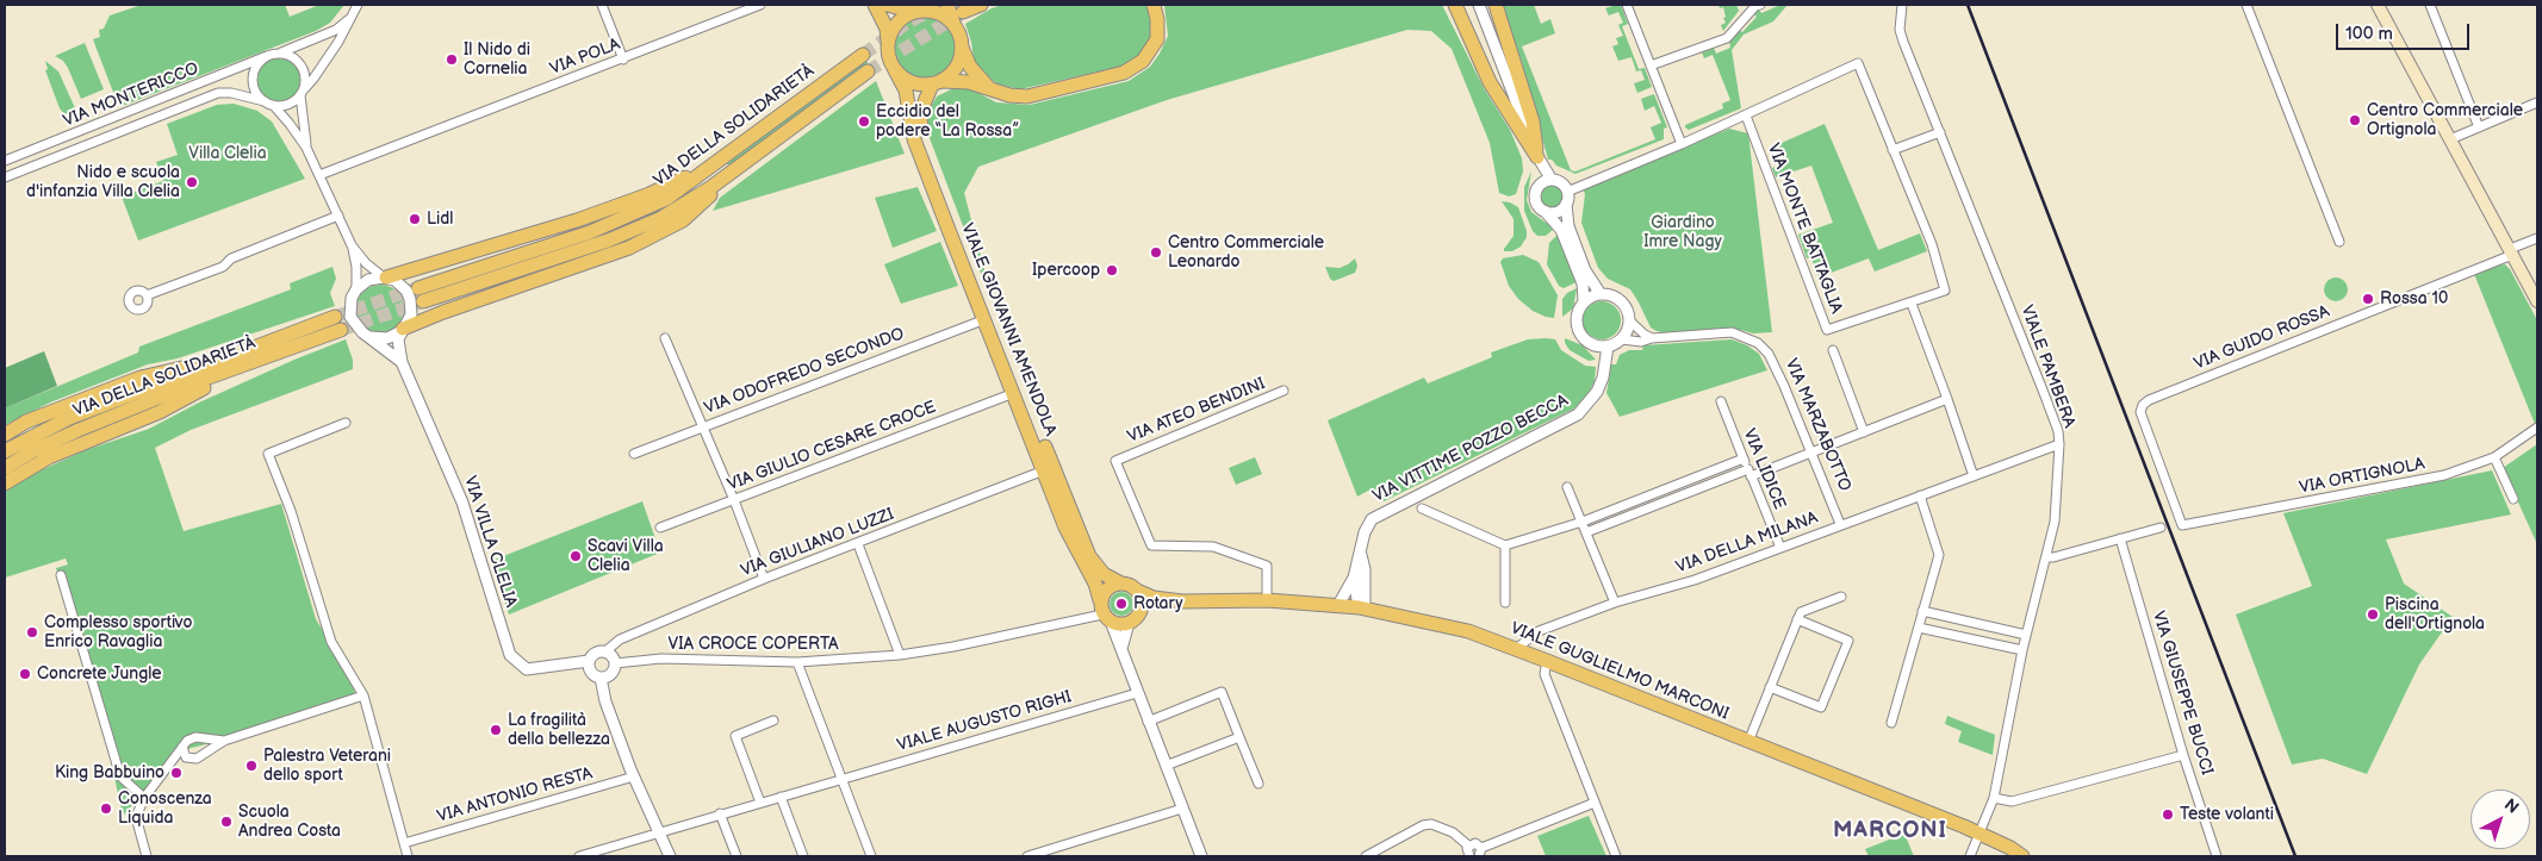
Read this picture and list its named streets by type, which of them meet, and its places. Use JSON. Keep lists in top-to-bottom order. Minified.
{"streets":{"main road":["VIA DELLA SOLIDARIETÀ","VIALE GIOVANNI AMENDOLA","VIALE GUGLIELMO MARCONI"],"street":["VIA POLA","VIA MONTERICCO","VIA MONTE BATTAGLIA","VIA GUIDO ROSSA","VIALE PAMBERA","VIA ODOFREDO SECONDO","VIA ATEO BENDINI","VIA MARZABOTTO","VIA GIULIO CESARE CROCE","VIA VITTIME POZZO BECCA","VIA LIDICE","VIA ORTIGNOLA","VIA VILLA CLELIA","VIA GIULIANO LUZZI","VIA DELLA MILANA","VIA CROCE COPERTA","VIA GIUSEPPE BUCCI","VIALE AUGUSTO RIGHI","VIA ANTONIO RESTA"]},"crossings":[["VIA POLA","VIA VILLA CLELIA"],["VIA MONTERICCO","VIA VILLA CLELIA"],["VIALE GIOVANNI AMENDOLA","VIA ODOFREDO SECONDO"],["VIALE GIOVANNI AMENDOLA","VIA GIULIO CESARE CROCE"],["VIALE GIOVANNI AMENDOLA","VIA GIULIANO LUZZI"],["VIALE GIOVANNI AMENDOLA","VIA CROCE COPERTA"],["VIALE GIOVANNI AMENDOLA","VIALE GUGLIELMO MARCONI"],["VIALE GIOVANNI AMENDOLA","VIALE AUGUSTO RIGHI"],["VIA GUIDO ROSSA","VIA ORTIGNOLA"],["VIALE PAMBERA","VIA DELLA MILANA"],["VIALE PAMBERA","VIALE GUGLIELMO MARCONI"],["VIA ATEO BENDINI","VIALE GUGLIELMO MARCONI"],["VIA MARZABOTTO","VIA VITTIME POZZO BECCA"],["VIA MARZABOTTO","VIA DELLA MILANA"],["VIA VITTIME POZZO BECCA","VIALE GUGLIELMO MARCONI"],["VIA LIDICE","VIA DELLA MILANA"],["VIA VILLA CLELIA","VIA GIULIANO LUZZI"],["VIA VILLA CLELIA","VIA CROCE COPERTA"],["VIA GIULIANO LUZZI","VIA CROCE COPERTA"],["VIA DELLA MILANA","VIALE GUGLIELMO MARCONI"],["VIA CROCE COPERTA","VIALE GUGLIELMO MARCONI"]],"districts":["MARCONI"],"parks":["Villa Clelia","Giardino Imre Nagy"],"places":["Il Nido di Cornelia","Centro Commerciale Ortignola","Eccidio del podere “La Rossa”","Nido e scuola d'infanzia Villa Clelia","Lidl","Centro Commerciale Leonardo","Ipercoop","Rossa 10","Scavi Villa Clelia","Rotary","Piscina dell'Ortignola","Complesso sportivo Enrico Ravaglia","Concrete Jungle","La fragilità della bellezza","Palestra Veterani dello sport","King Babbuino","Conoscenza Liquida","Teste volanti","Scuola Andrea Costa"],"scale_bar":"100 m","north":"top right"}
